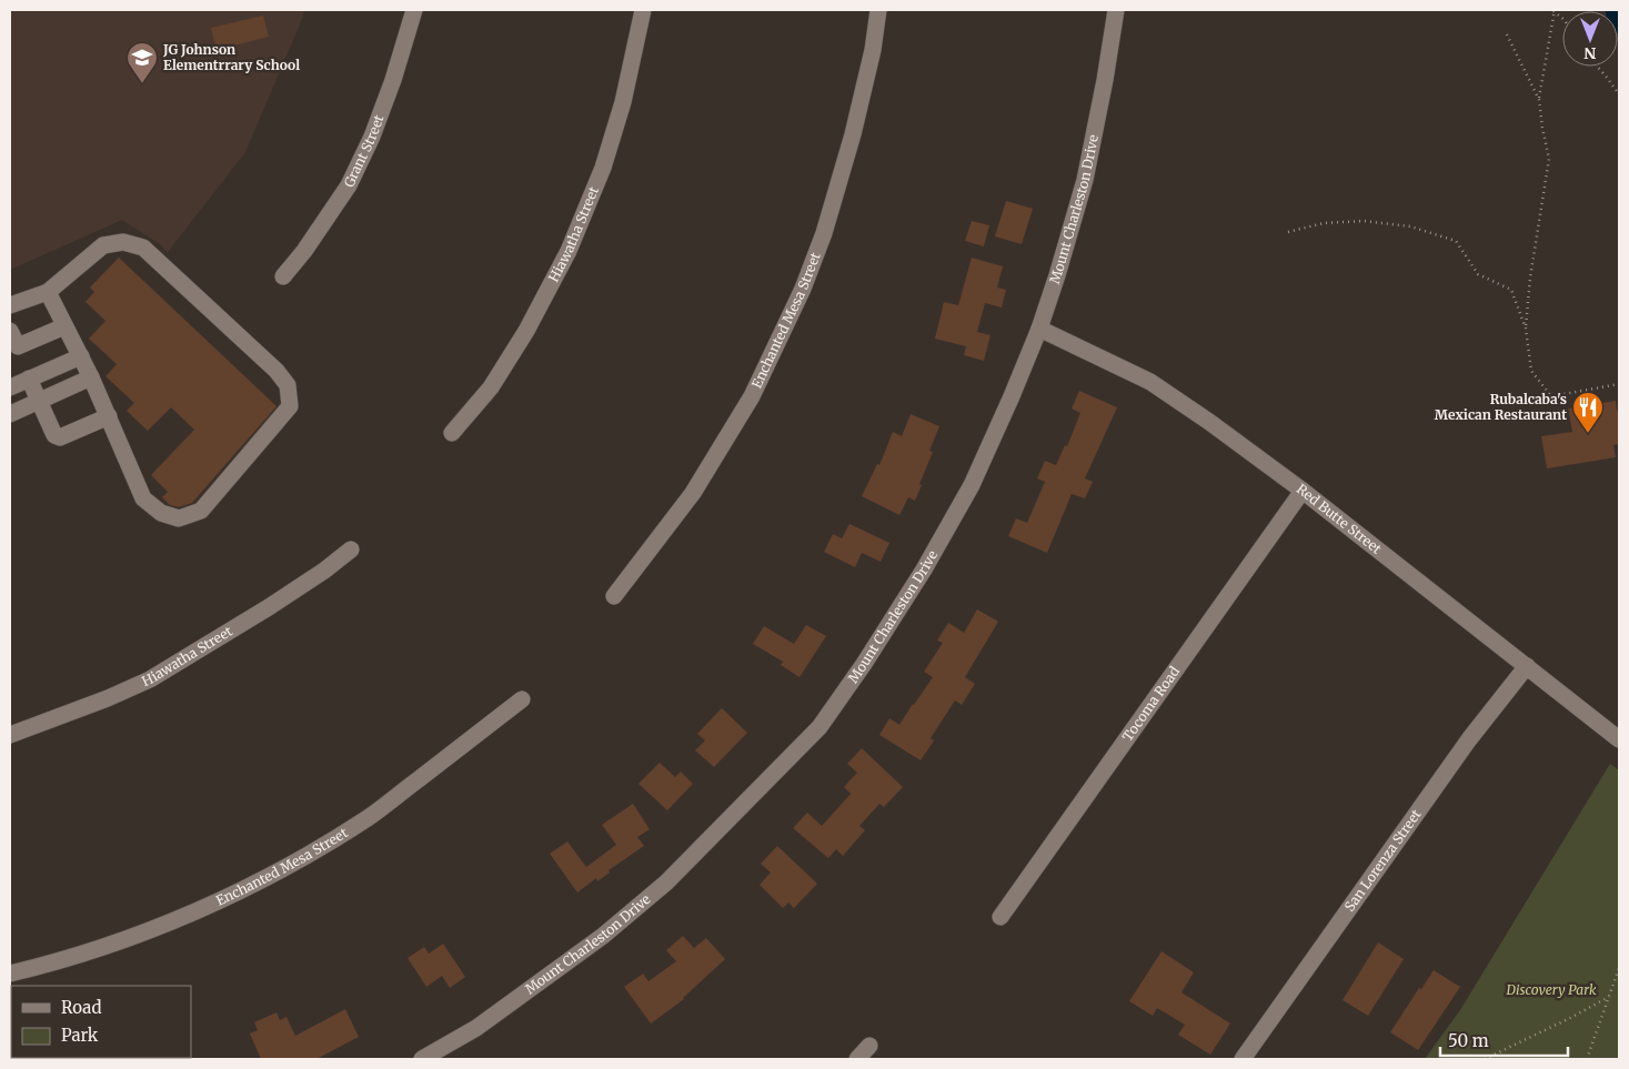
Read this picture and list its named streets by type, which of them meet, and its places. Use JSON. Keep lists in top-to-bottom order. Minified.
{"streets":{"street":["Grant Street","Mount Charleston Drive","Hiawatha Street","Enchanted Mesa Street","Red Butte Street","Tocoma Road","San Lorenza Street"]},"crossings":[["Mount Charleston Drive","Red Butte Street"],["Red Butte Street","Tocoma Road"],["Red Butte Street","San Lorenza Street"]],"parks":["Discovery Park"],"places":{"school or university":["JG Johnson Elementrrary School"],"restaurant":["Rubalcaba's Mexican Restaurant"]},"legend":["Road","Park"],"scale_bar":"50 m","north":"bottom"}
